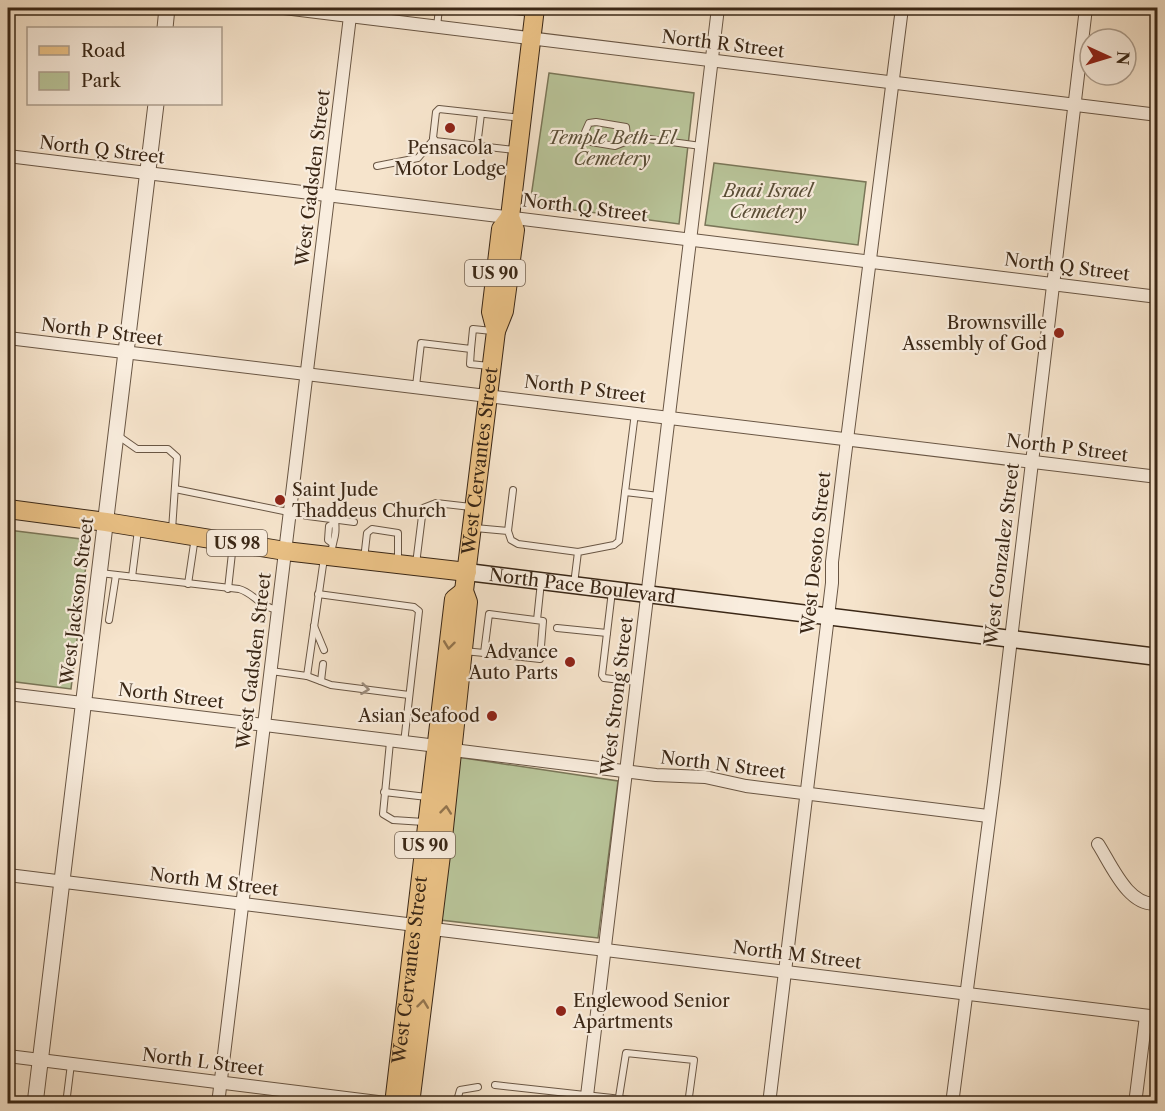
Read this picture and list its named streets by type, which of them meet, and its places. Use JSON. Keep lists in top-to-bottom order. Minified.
{"streets":{"main road":["US 90","West Cervantes Street","US 98","North Pace Boulevard"],"street":["North R Street","North Q Street","West Gadsden Street","North P Street","West Desoto Street","West Gonzalez Street","West Jackson Street","North Street","West Strong Street","North N Street","North M Street","North L Street"]},"crossings":[["North R Street","West Gadsden Street"],["North R Street","West Cervantes Street"],["North R Street","West Desoto Street"],["North R Street","West Gonzalez Street"],["North R Street","West Strong Street"],["North Q Street","West Gadsden Street"],["North Q Street","West Cervantes Street"],["North Q Street","West Desoto Street"],["North Q Street","West Gonzalez Street"],["North Q Street","West Jackson Street"],["North Q Street","West Strong Street"],["West Gadsden Street","North P Street"],["West Gadsden Street","North Pace Boulevard"],["West Gadsden Street","North Street"],["West Gadsden Street","North M Street"],["West Gadsden Street","North L Street"],["North P Street","West Cervantes Street"],["North P Street","West Desoto Street"],["North P Street","West Gonzalez Street"],["North P Street","West Jackson Street"],["North P Street","West Strong Street"],["West Cervantes Street","North Pace Boulevard"],["West Cervantes Street","North Street"],["West Cervantes Street","North N Street"],["West Cervantes Street","North M Street"],["West Cervantes Street","North L Street"],["West Desoto Street","North Pace Boulevard"],["West Desoto Street","North N Street"],["West Desoto Street","North M Street"],["West Gonzalez Street","North Pace Boulevard"],["West Gonzalez Street","North N Street"],["West Gonzalez Street","North M Street"],["North Pace Boulevard","West Jackson Street"],["North Pace Boulevard","West Strong Street"],["West Jackson Street","North Street"],["West Jackson Street","North M Street"],["West Jackson Street","North L Street"],["North Street","North N Street"],["West Strong Street","North N Street"],["West Strong Street","North M Street"]],"parks":["Temple Beth-El Cemetery","Bnai Israel Cemetery"],"places":["Pensacola Motor Lodge","Brownsville Assembly of God","Saint Jude Thaddeus Church","Advance Auto Parts","Asian Seafood","Englewood Senior Apartments"],"legend":["Road","Park"],"north":"right"}
